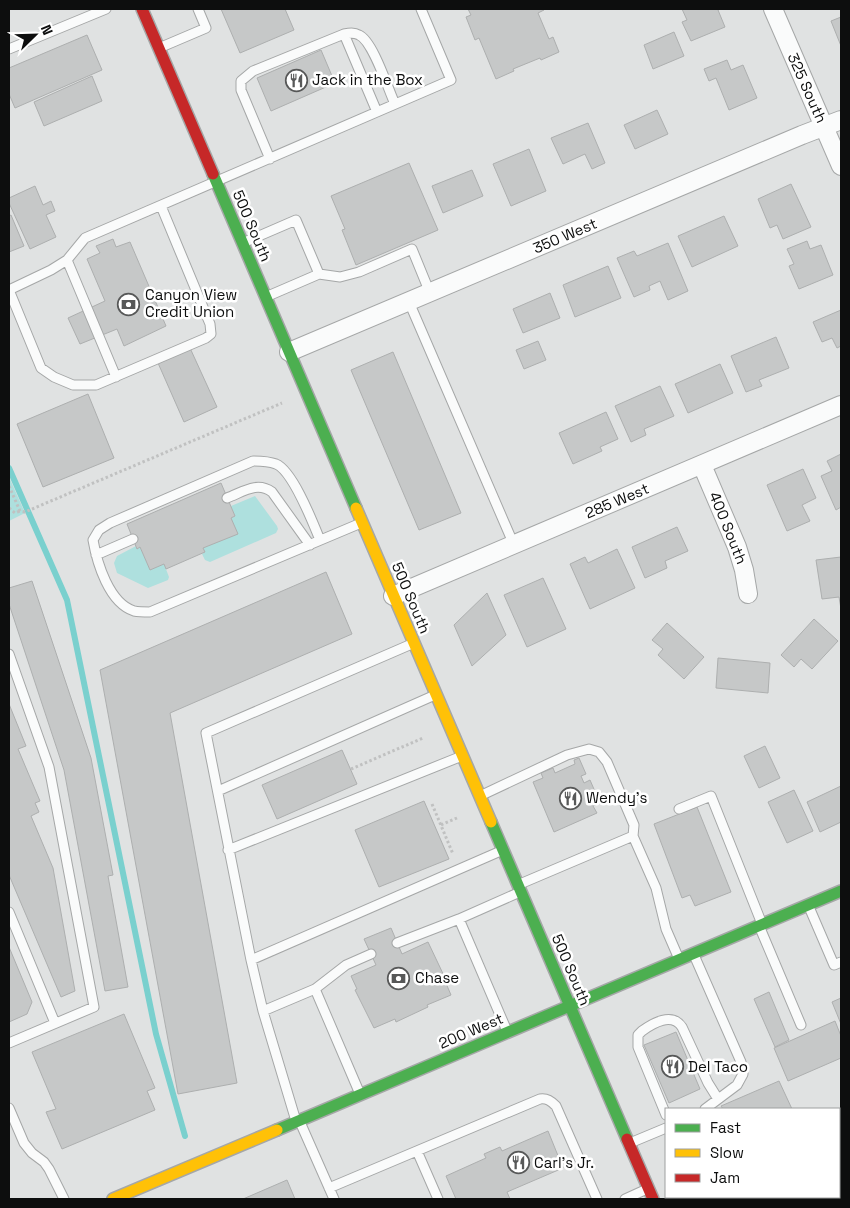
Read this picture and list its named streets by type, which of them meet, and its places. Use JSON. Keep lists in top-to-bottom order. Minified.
{"streets":{"main road":["500 South","200 West"],"street":["325 South","350 West","285 West","400 South"]},"crossings":[["325 South","350 West"],["500 South","350 West"],["500 South","285 West"],["500 South","200 West"],["285 West","400 South"]],"places":{"restaurant":["Jack in the Box","Wendy's","Del Taco","Carl's Jr."],"bank":["Canyon View Credit Union","Chase"]},"legend":["Fast","Slow","Jam"],"north":"top right"}
